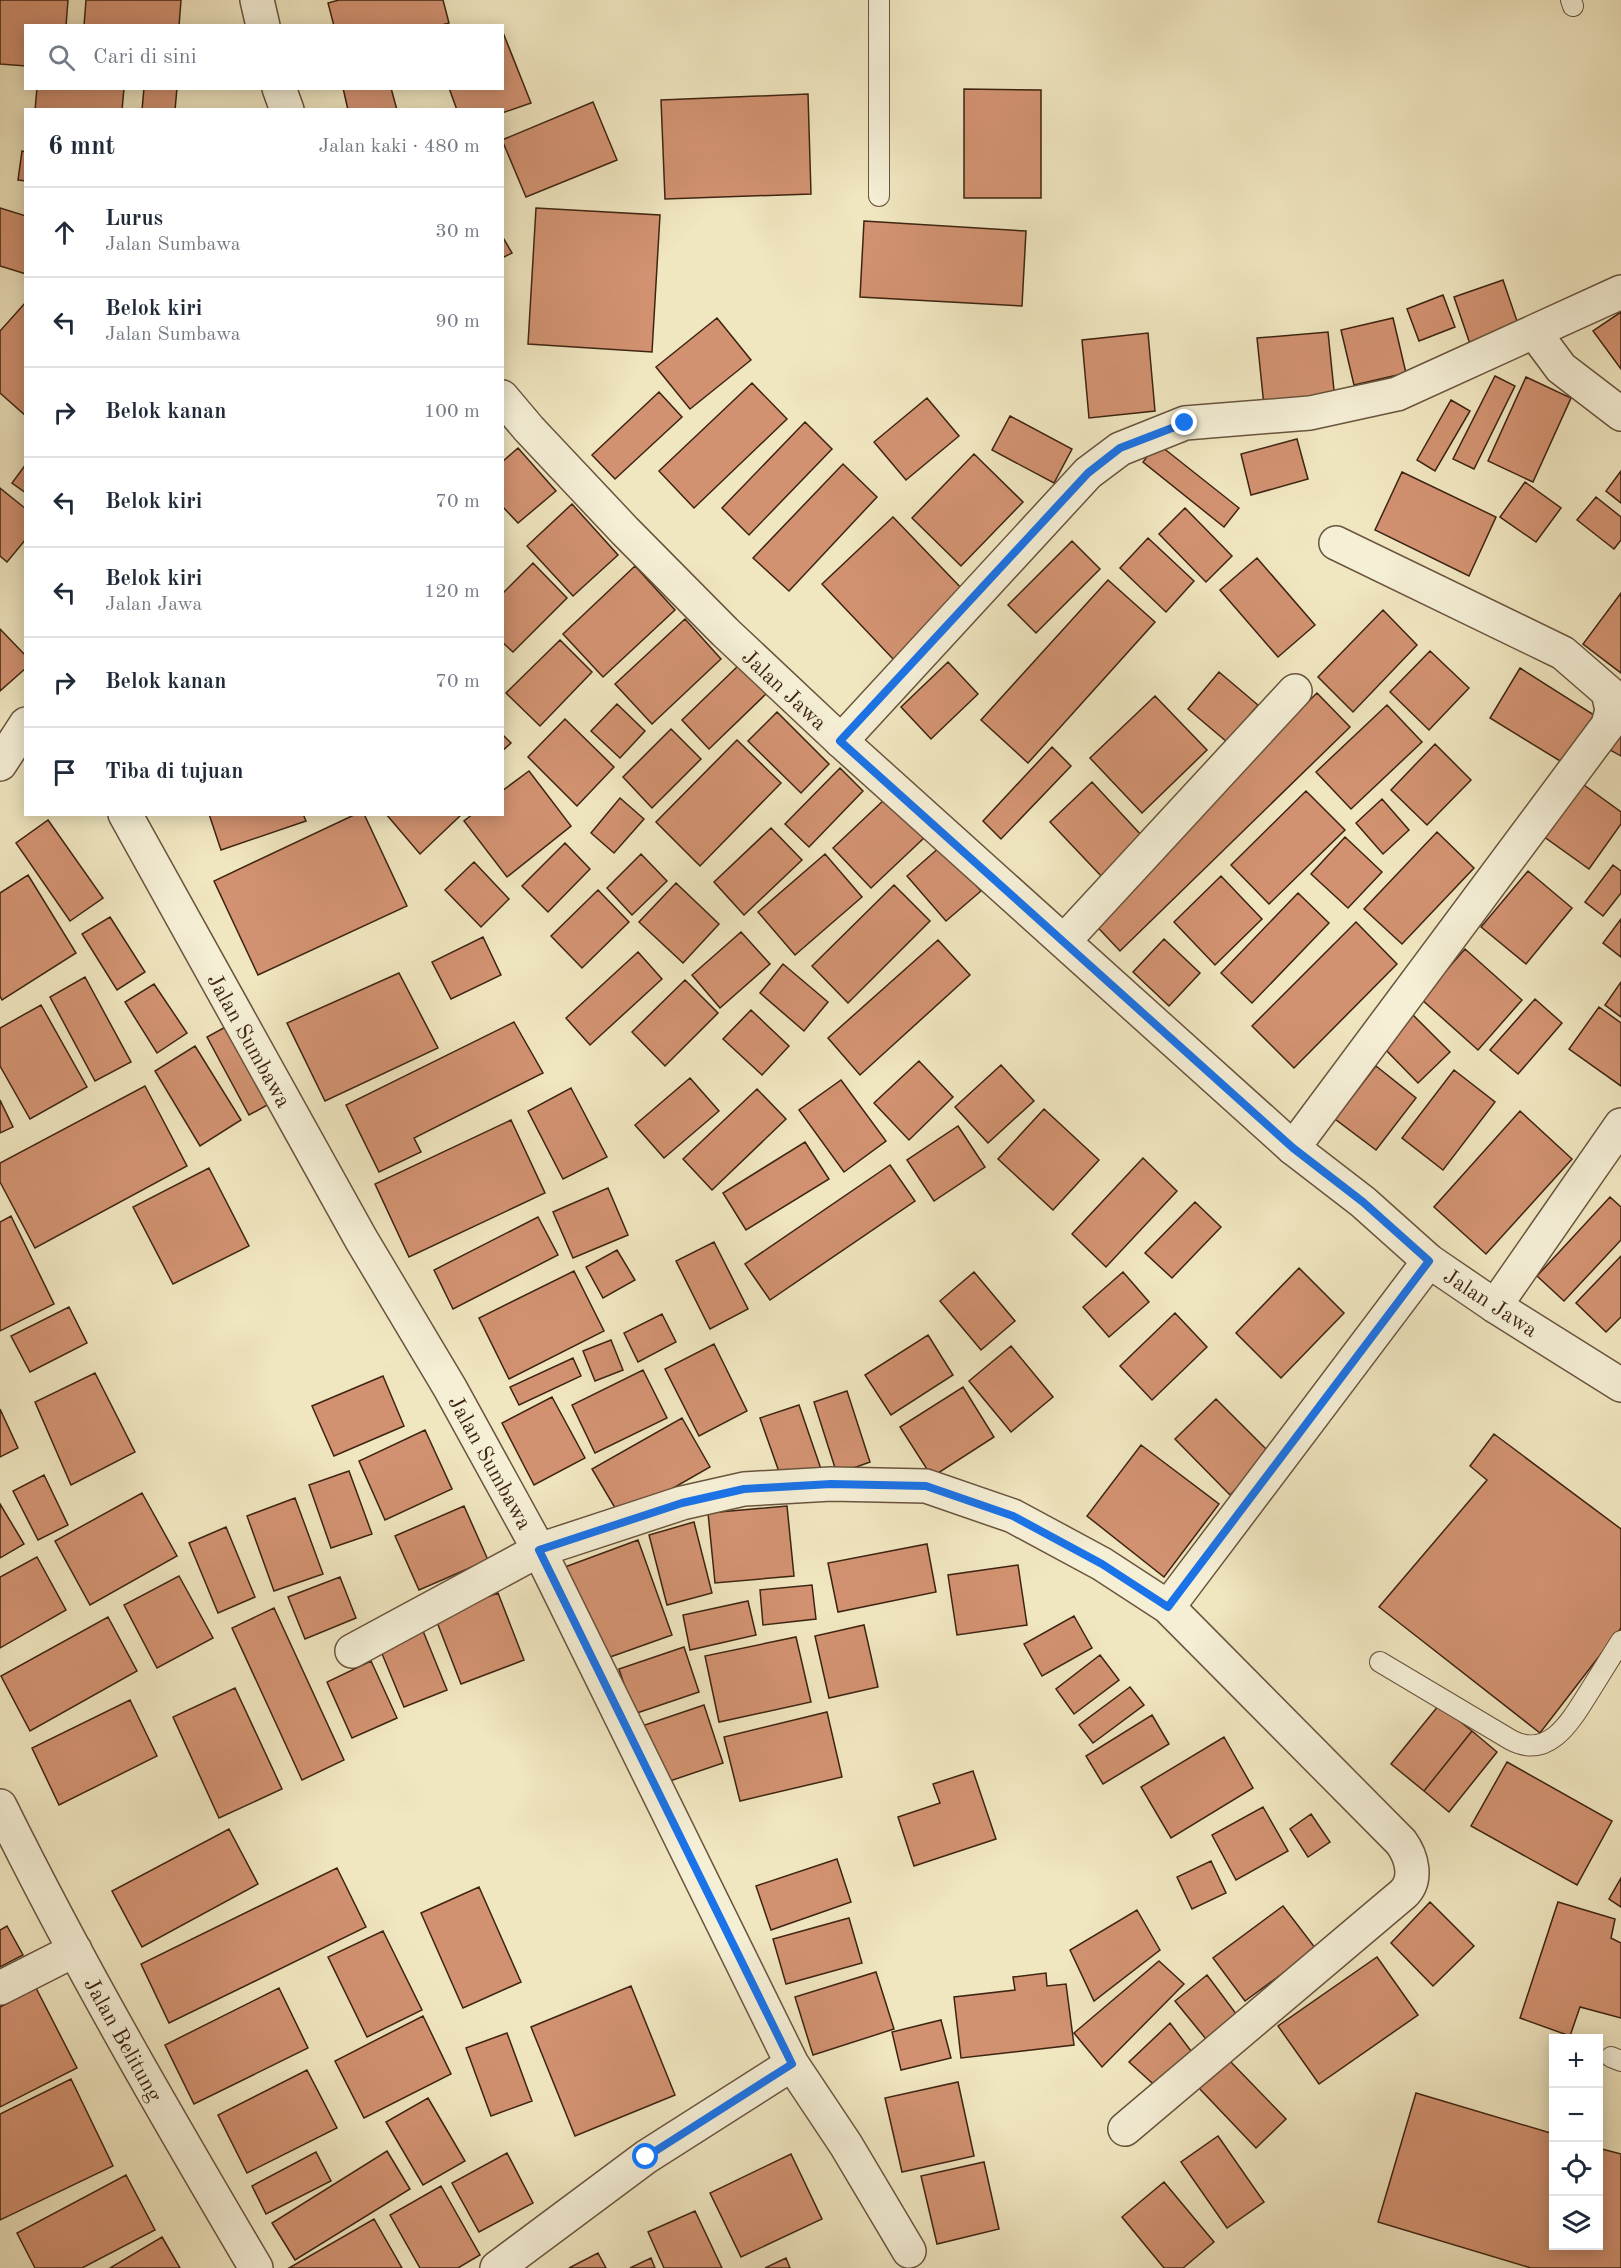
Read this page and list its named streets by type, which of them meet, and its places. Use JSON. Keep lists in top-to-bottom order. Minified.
{"streets":{"street":["Jalan Jawa","Jalan Sumbawa","Jalan Belitung"]},"page":{"search":"Cari di sini","heading":["6 mnt","Jalan kaki · 480 m"],"list":[["Lurus","Jalan Sumbawa","30 m"],["Belok kiri","Jalan Sumbawa","90 m"],["Belok kanan","100 m"],["Belok kiri","70 m"],["Belok kiri","Jalan Jawa","120 m"],["Belok kanan","70 m"],"Tiba di tujuan"],"map_buttons":["+","−"]}}
